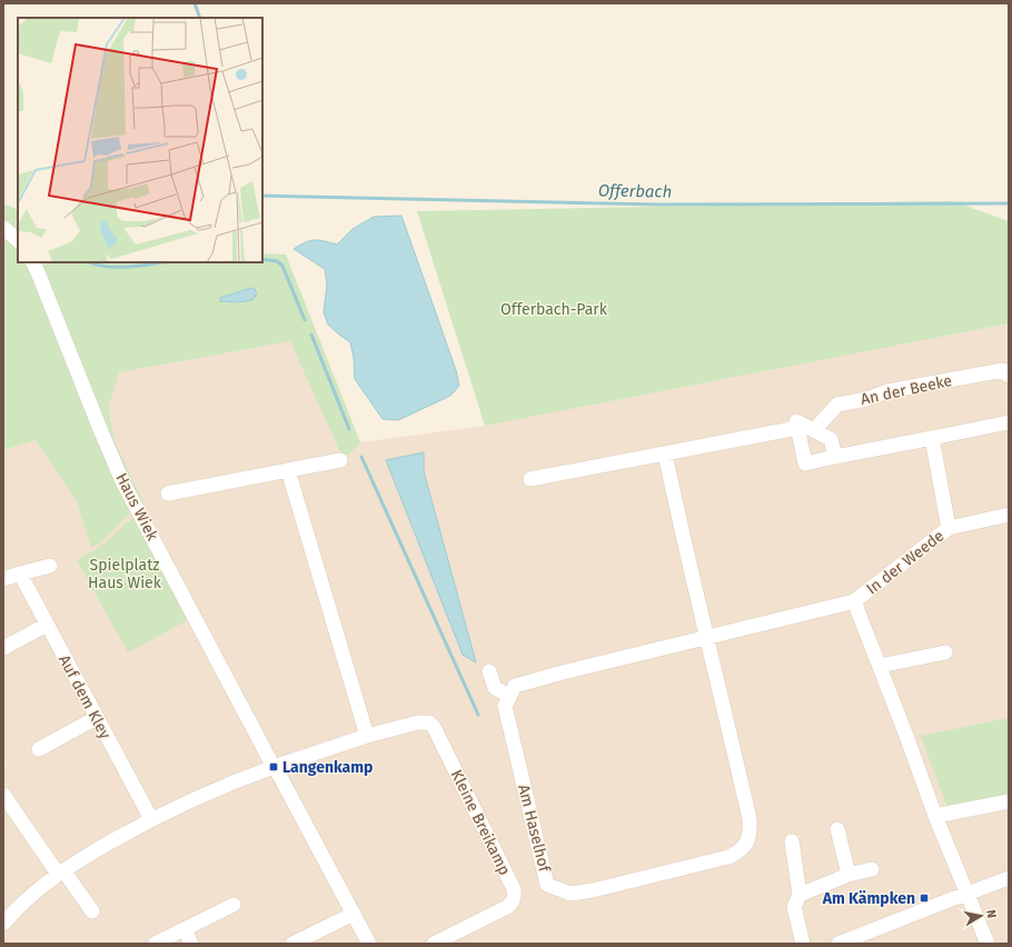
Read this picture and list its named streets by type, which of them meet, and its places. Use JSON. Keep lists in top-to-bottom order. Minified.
{"streets":{"street":["An der Beeke","Haus Wiek","In der Weede","Auf dem Kley","Kleine Breikamp","Am Haselhof"]},"crossings":[["Haus Wiek","Kleine Breikamp"]],"water":["Offerbach"],"parks":["Offerbach-Park","Spielplatz Haus Wiek"],"places":{"transit":["Langenkamp","Am Kämpken"]},"north":"right"}
